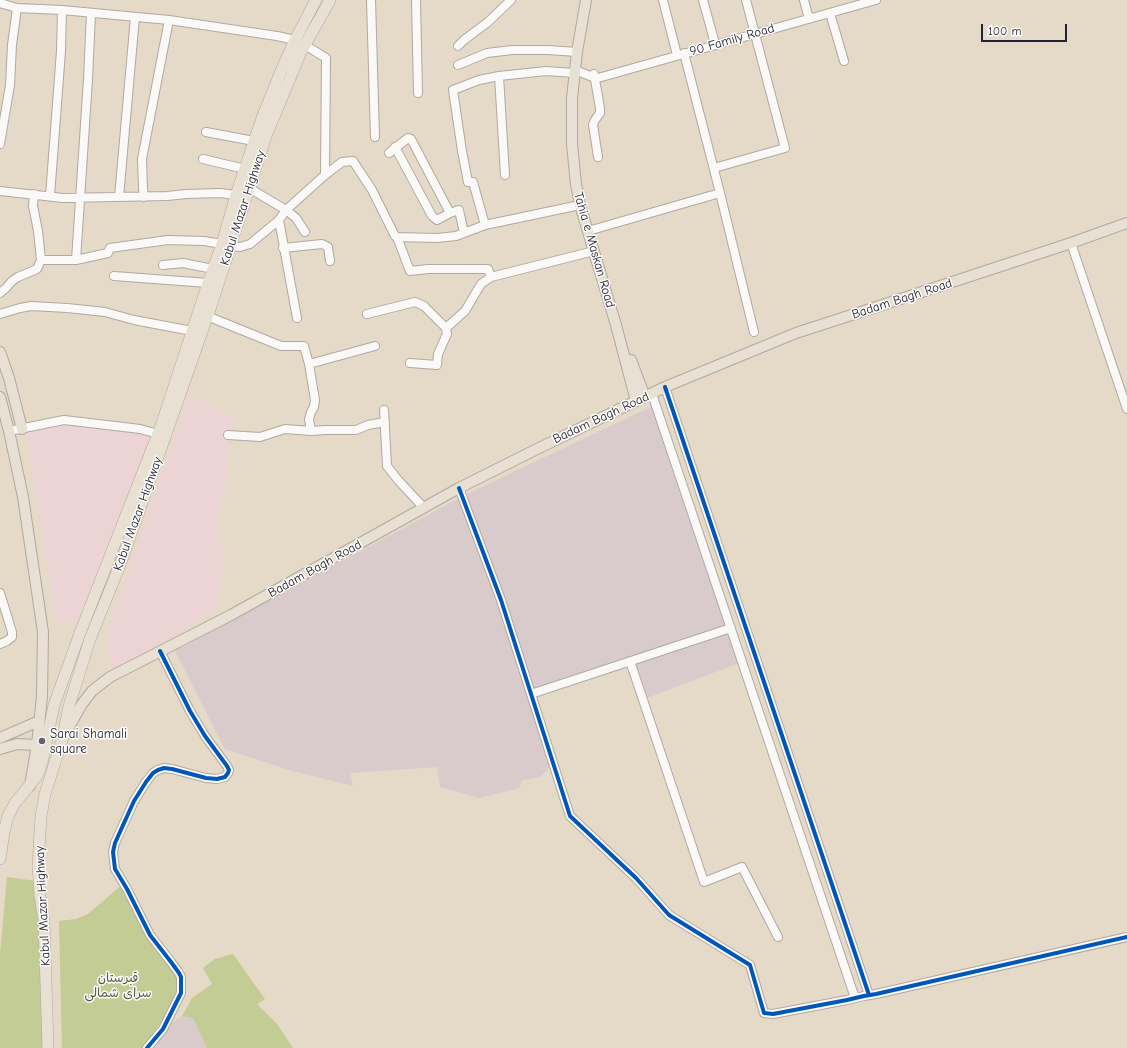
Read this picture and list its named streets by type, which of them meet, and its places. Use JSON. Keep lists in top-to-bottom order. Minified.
{"streets":{"highway":["Kabul Mazar Highway"],"main road":["Tahia e Maskan Road","Badam Bagh Road"],"street":["90 Family Road"]},"crossings":[["90 Family Road","Tahia e Maskan Road"],["Kabul Mazar Highway","Badam Bagh Road"],["Tahia e Maskan Road","Badam Bagh Road"]],"parks":["قبرستان سرای شمالی"],"places":["Sarai Shamali square"],"scale_bar":"100 m"}
